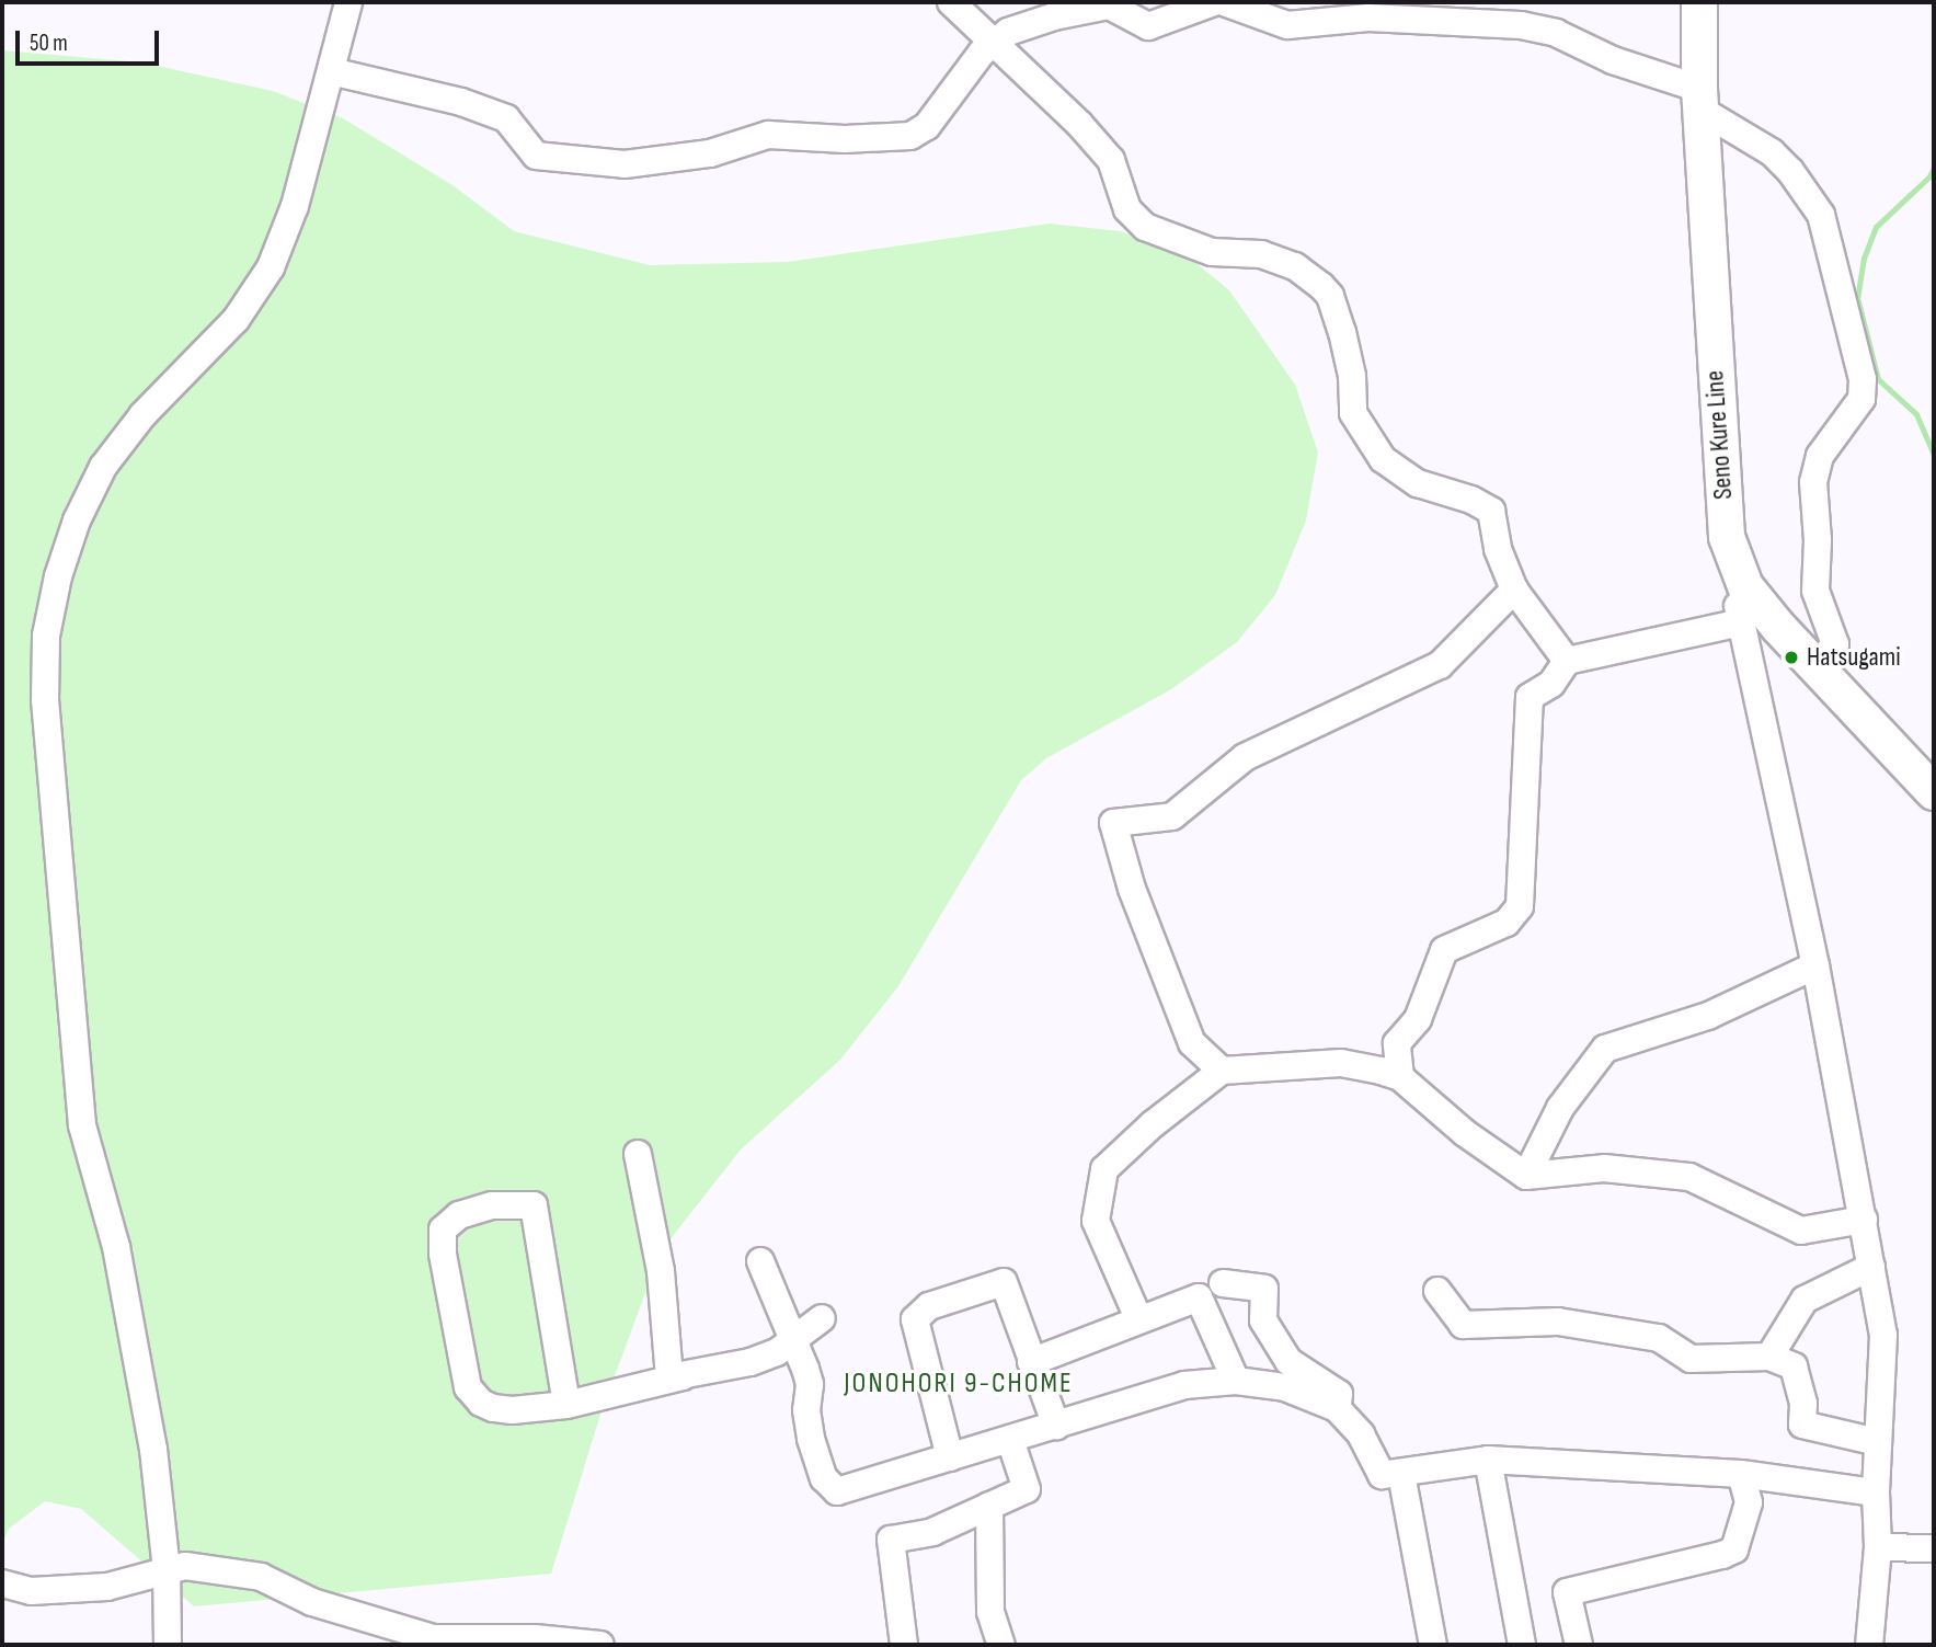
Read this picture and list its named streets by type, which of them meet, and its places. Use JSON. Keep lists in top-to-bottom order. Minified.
{"streets":{"main road":["Seno Kure Line"]},"districts":["JONOHORI 9-CHOME"],"places":["Hatsugami"],"scale_bar":"50 m"}
